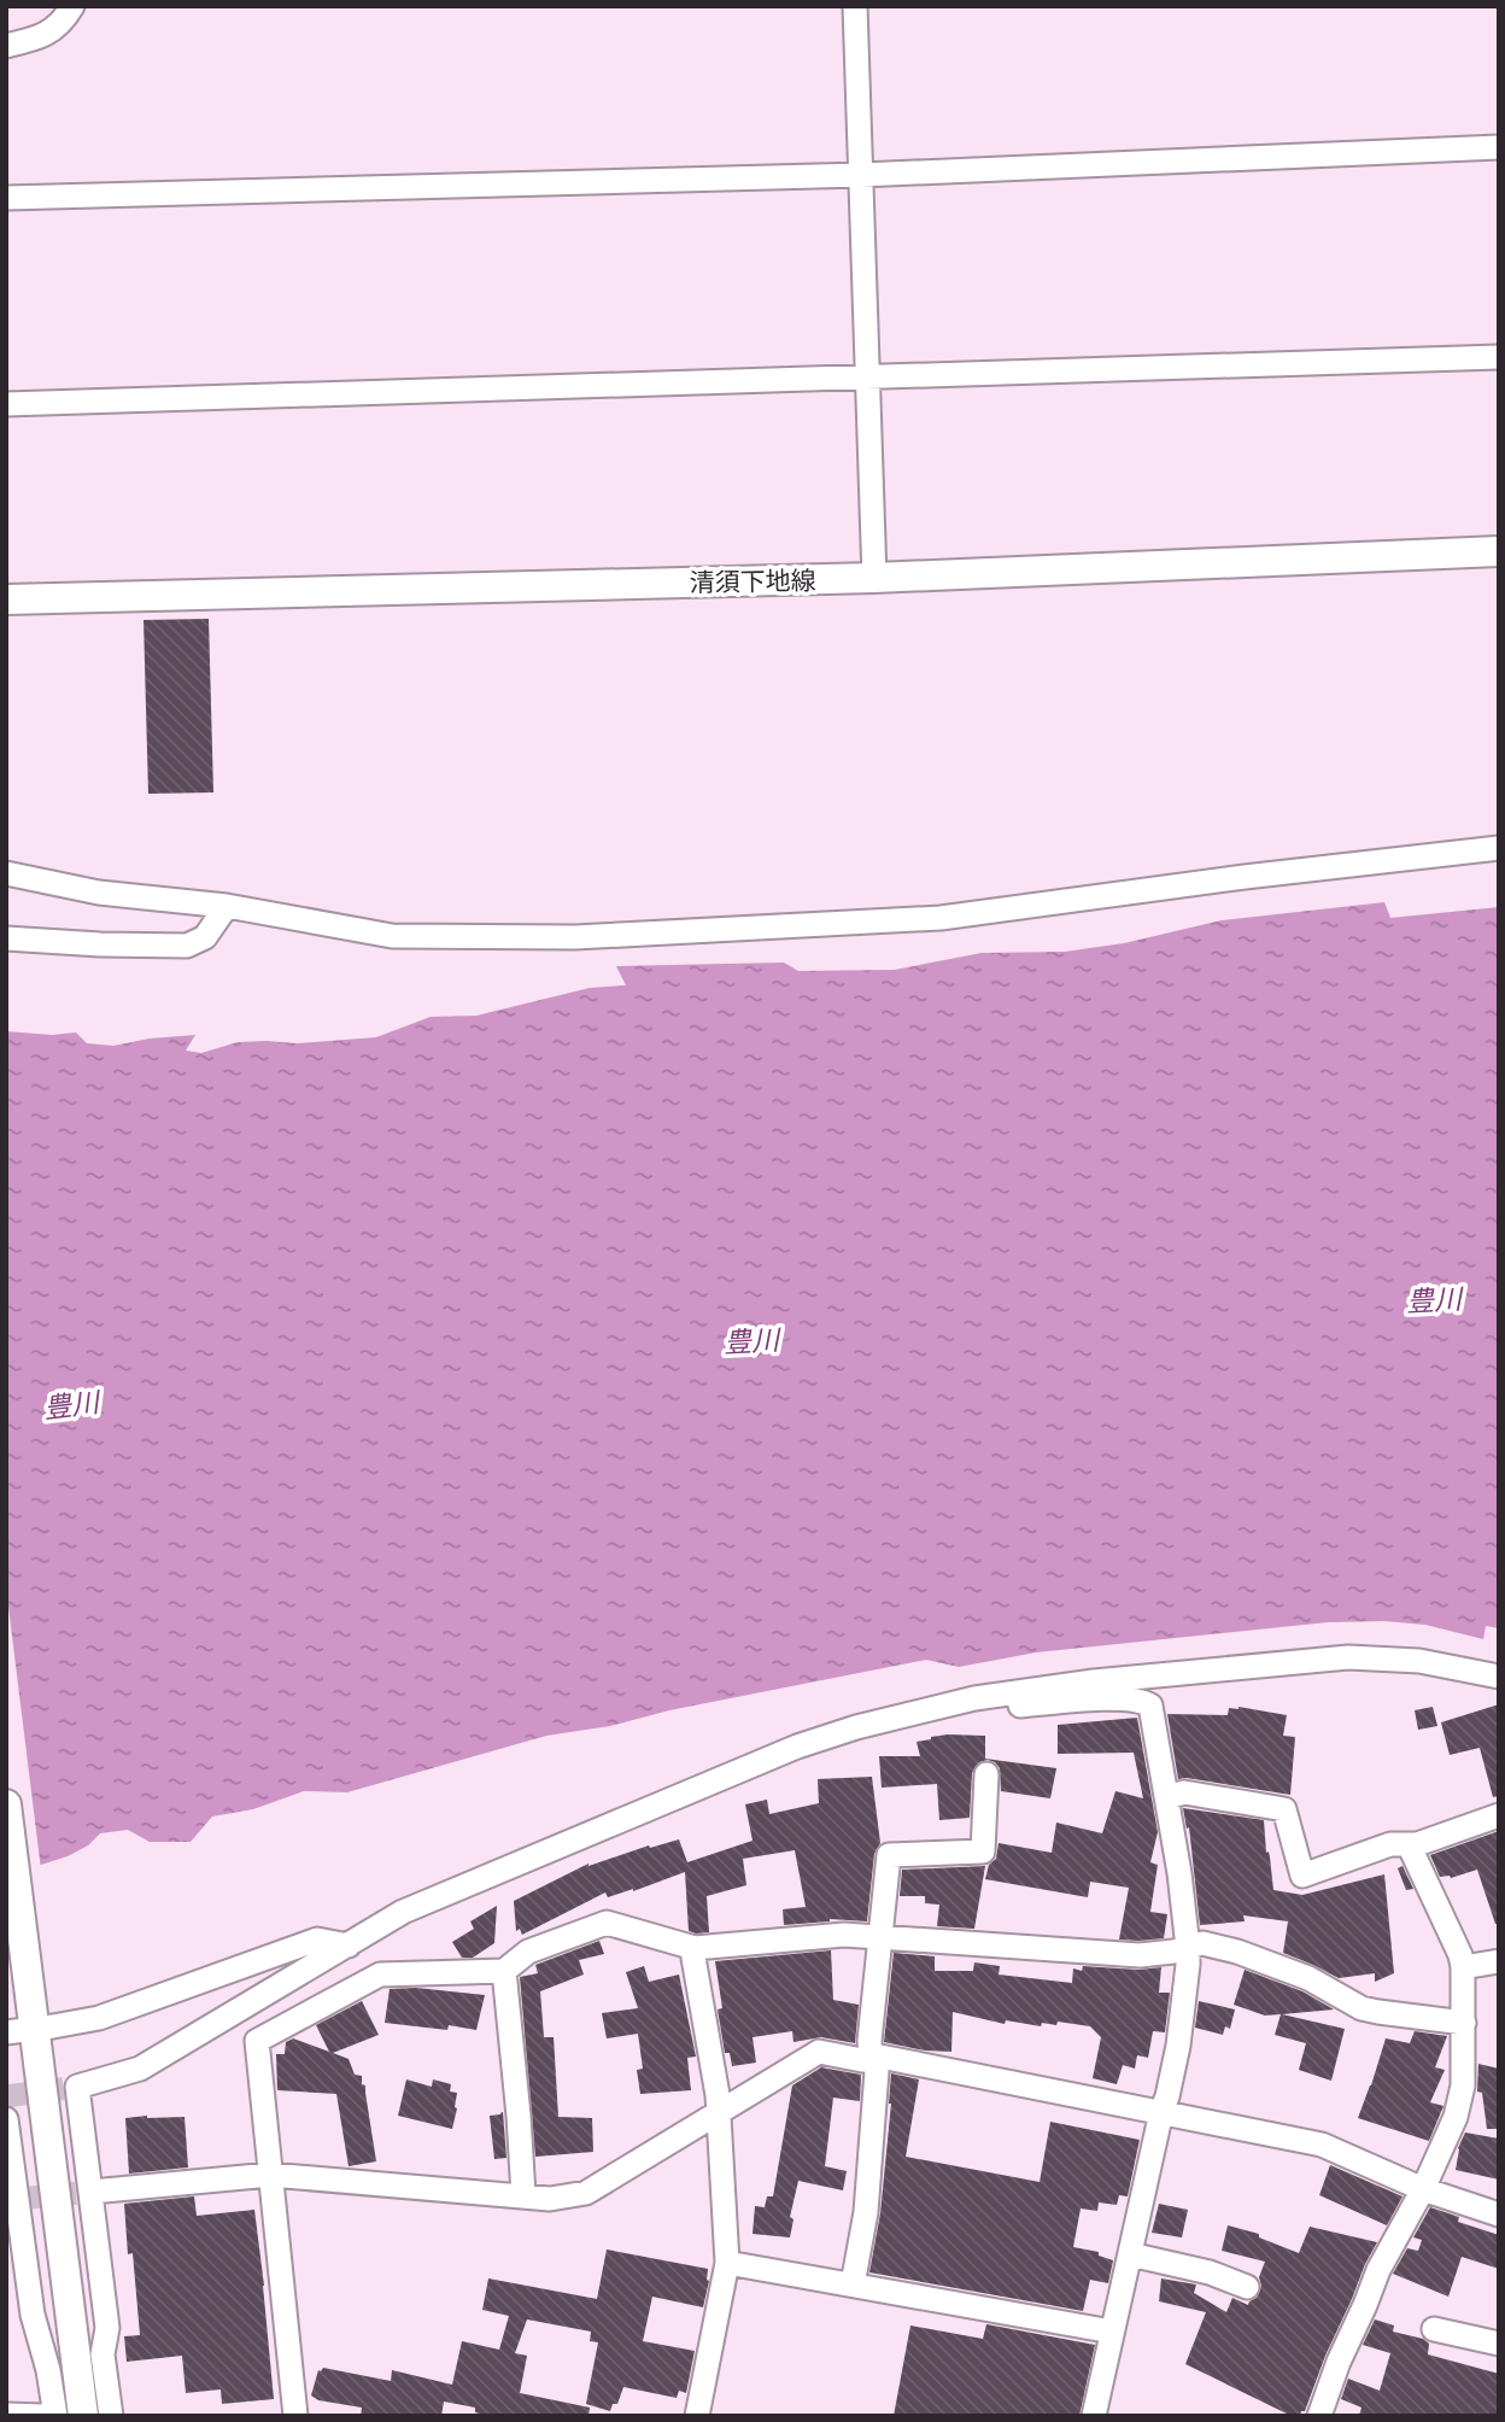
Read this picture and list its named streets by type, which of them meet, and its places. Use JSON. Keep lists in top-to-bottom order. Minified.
{"streets":{"main road":["清須下地線"]},"water":["豊川"]}
